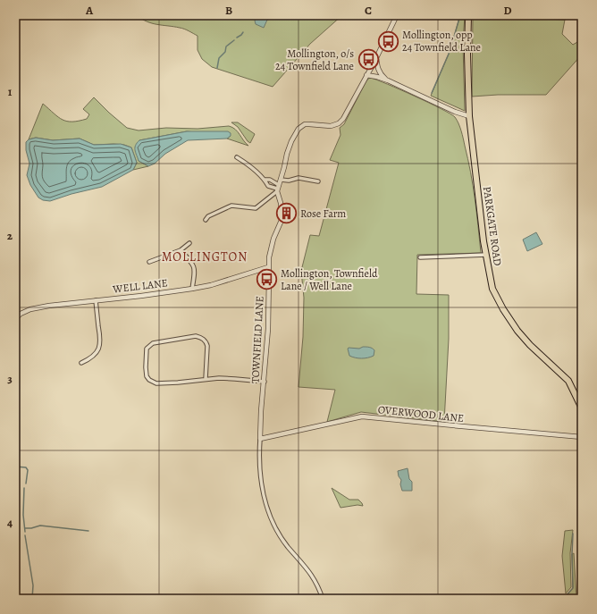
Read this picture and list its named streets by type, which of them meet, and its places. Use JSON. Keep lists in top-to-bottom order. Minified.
{"streets":{"main road":["PARKGATE ROAD"],"street":["WELL LANE","TOWNFIELD LANE","OVERWOOD LANE"]},"crossings":[["WELL LANE","TOWNFIELD LANE"],["TOWNFIELD LANE","OVERWOOD LANE"]],"districts":["MOLLINGTON"],"places":{"bus stop":["Mollington, opp 24 Townfield Lane","Mollington, o/s 24 Townfield Lane","Mollington, Townfield Lane / Well Lane"],"building":["Rose Farm"]},"grid":{"columns":["A","B","C","D"],"rows":["1","2","3","4"]}}
